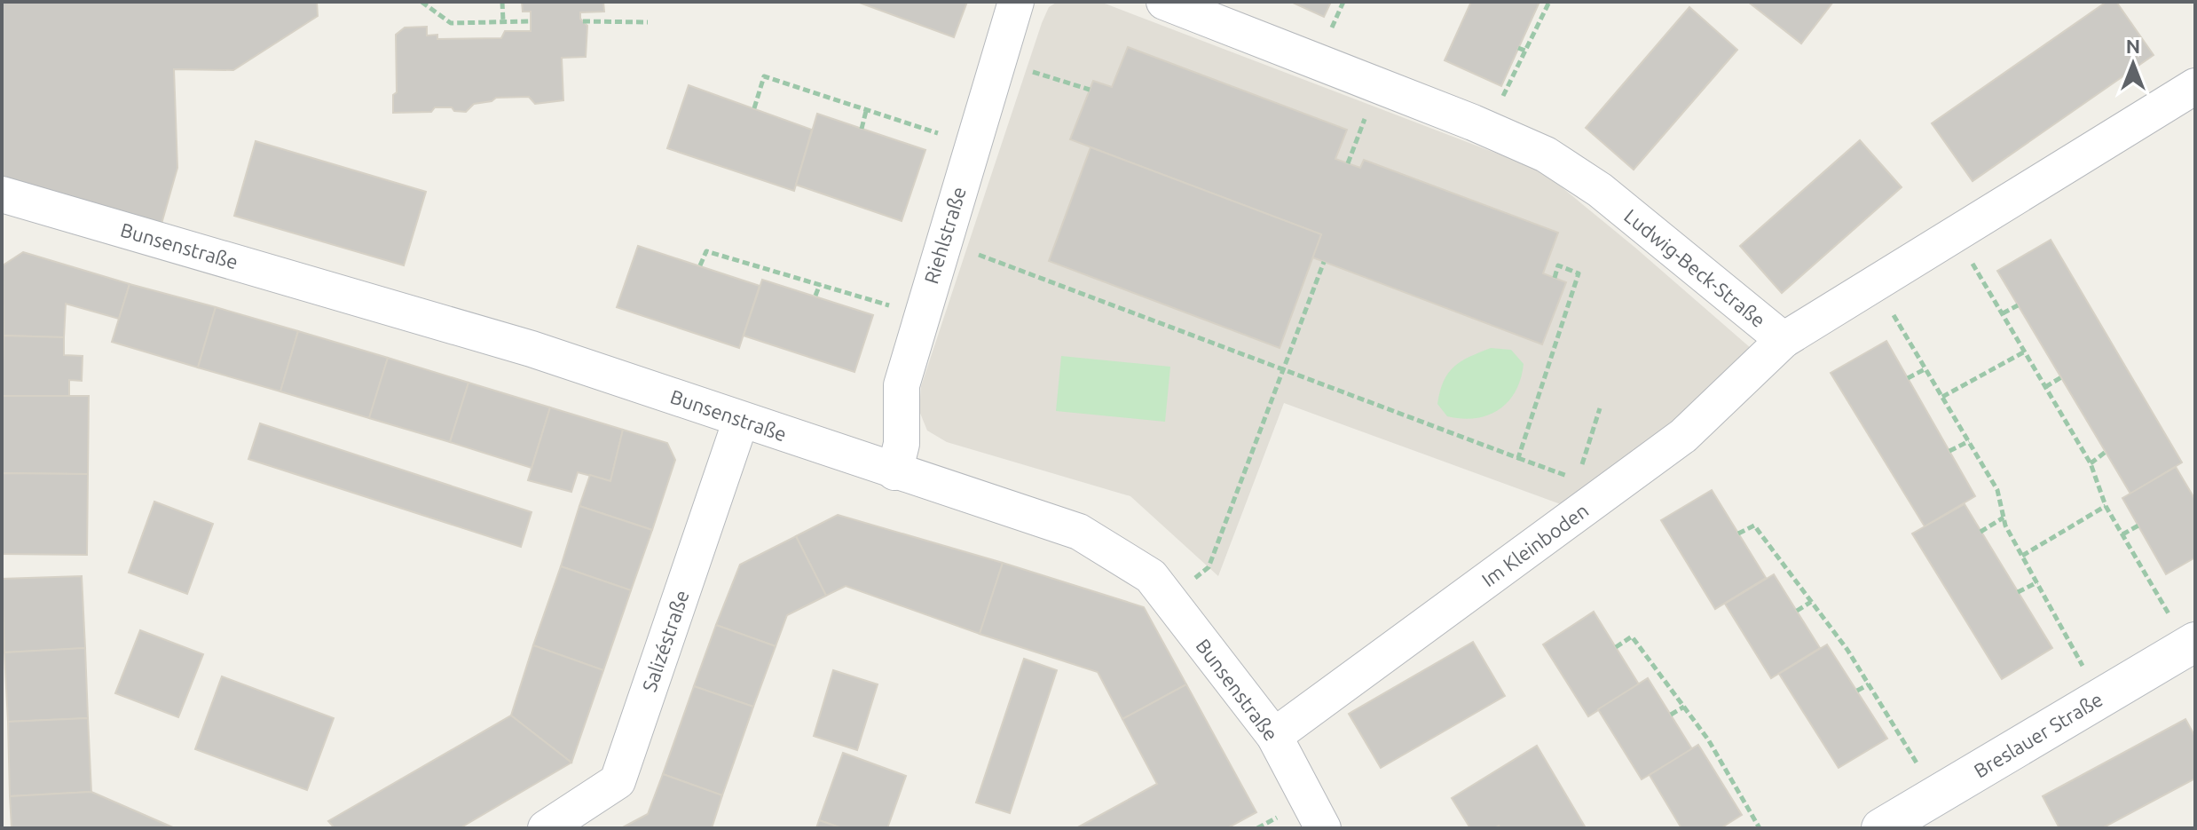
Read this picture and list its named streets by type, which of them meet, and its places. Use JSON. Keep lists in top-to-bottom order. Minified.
{"streets":{"street":["Riehlstraße","Bunsenstraße","Ludwig-Beck-Straße","Im Kleinboden","Salizéstraße","Breslauer Straße"]},"crossings":[["Riehlstraße","Bunsenstraße"],["Bunsenstraße","Im Kleinboden"],["Bunsenstraße","Salizéstraße"],["Ludwig-Beck-Straße","Im Kleinboden"]],"north":"top"}
